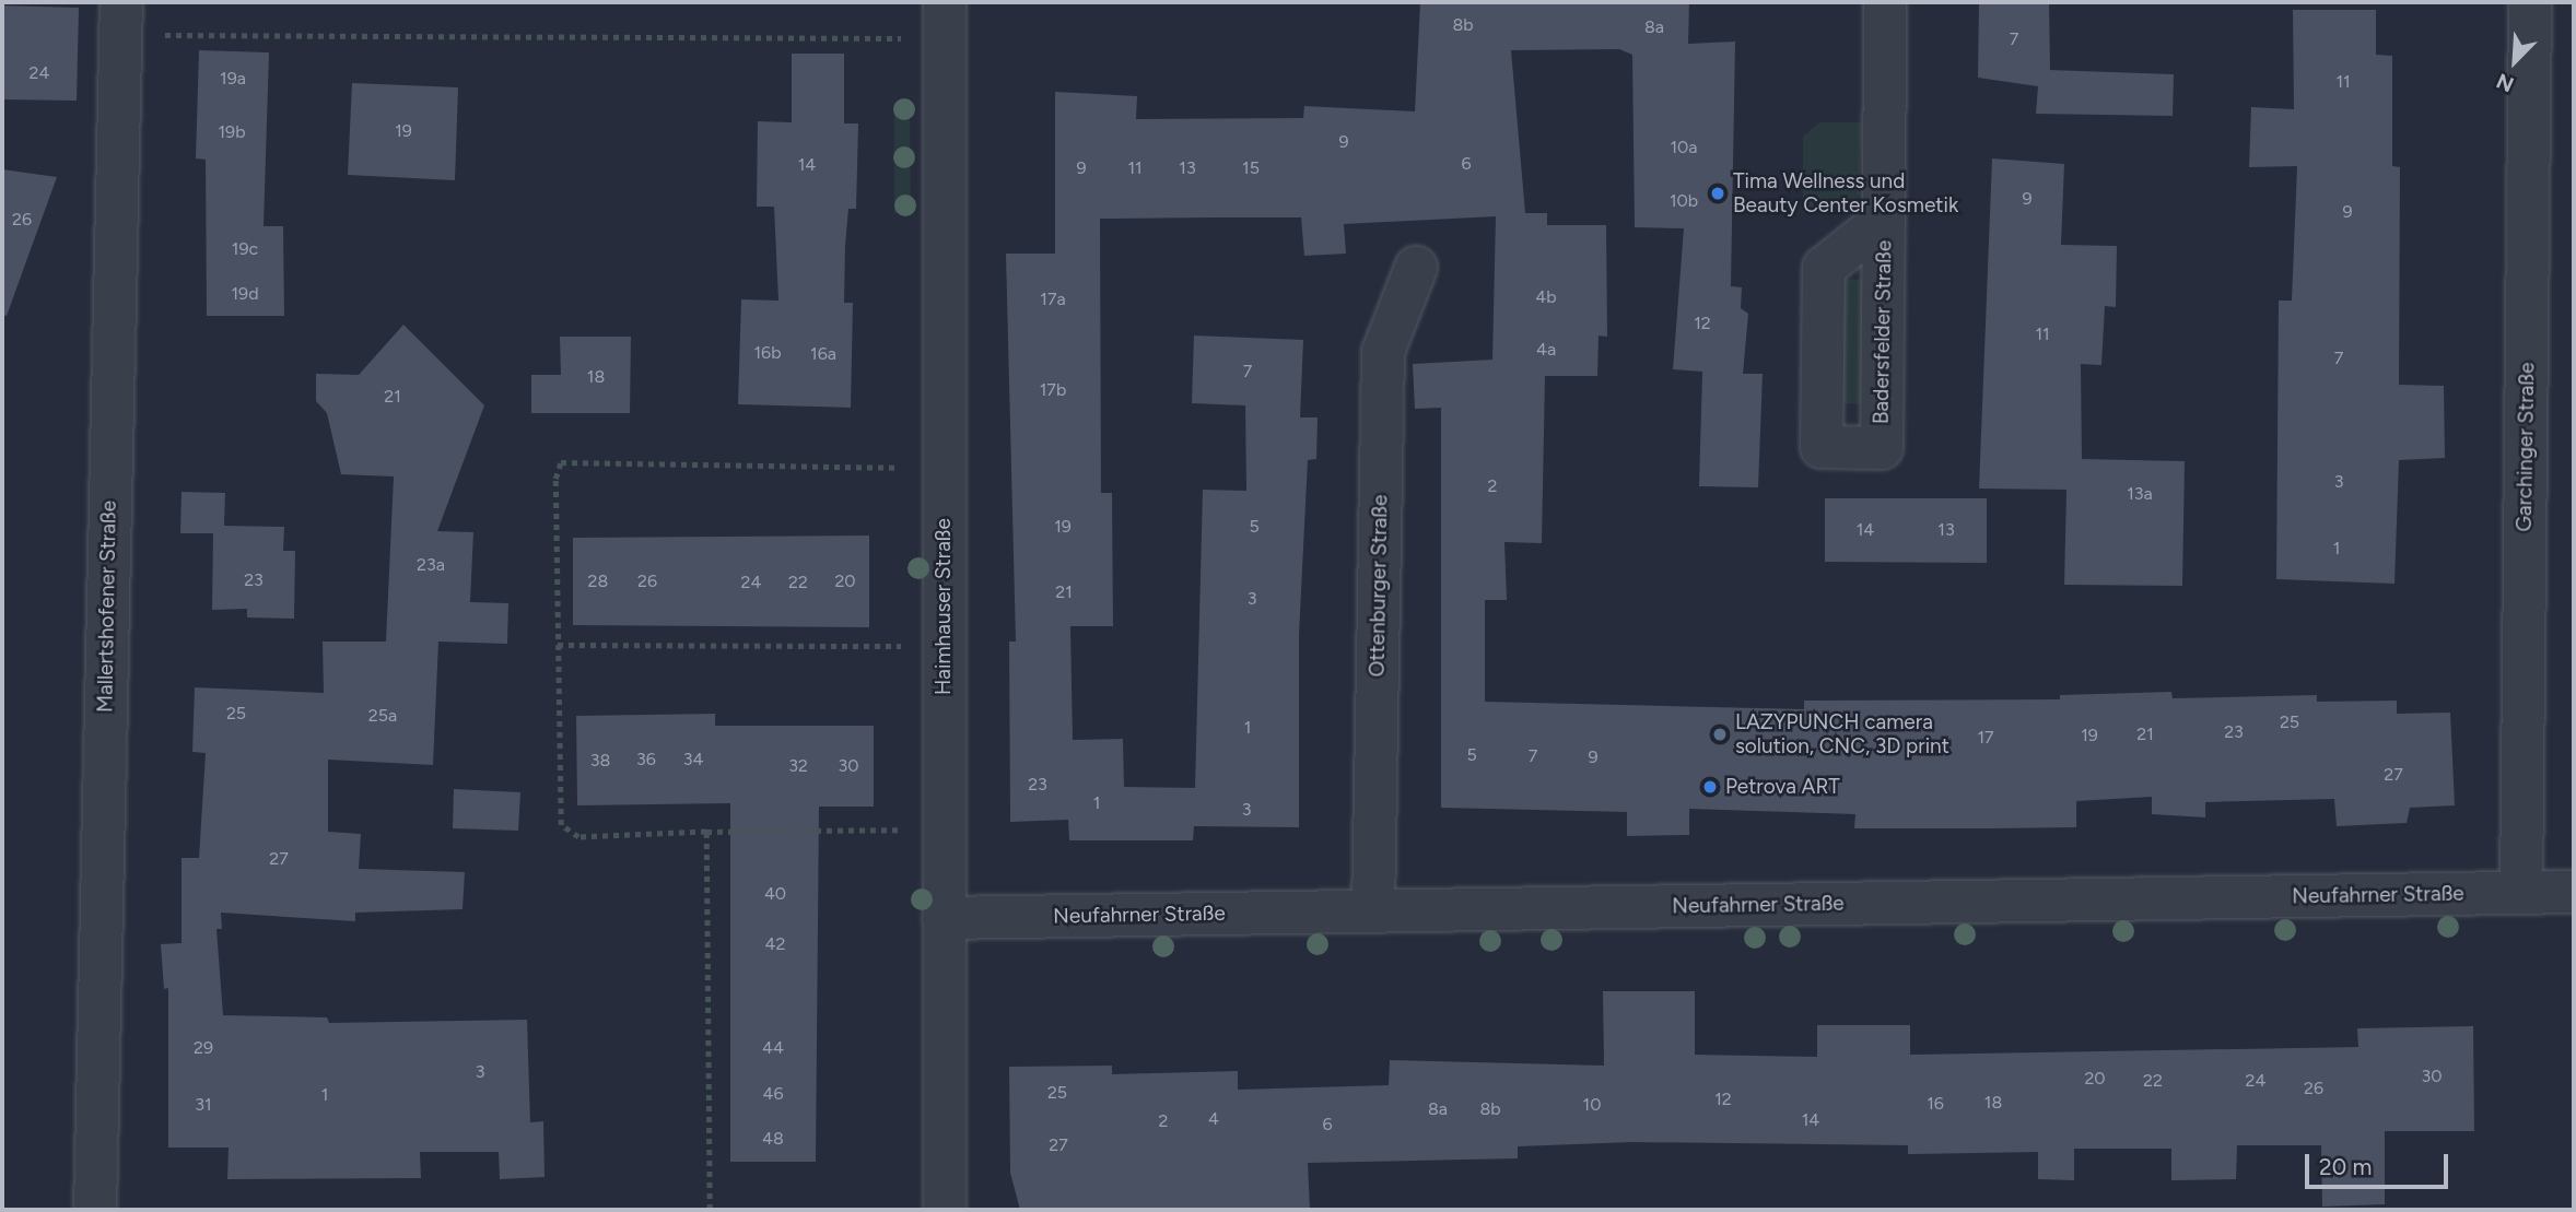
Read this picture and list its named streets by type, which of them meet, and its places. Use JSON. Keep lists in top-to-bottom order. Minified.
{"streets":{"street":["Badersfelder Straße","Garchinger Straße","Ottenburger Straße","Mallertshofener Straße","Haimhauser Straße","Neufahrner Straße"]},"crossings":[["Garchinger Straße","Neufahrner Straße"],["Ottenburger Straße","Neufahrner Straße"],["Haimhauser Straße","Neufahrner Straße"]],"places":["Tima Wellness und Beauty Center Kosmetik","LAZYPUNCH camera solution, CNC, 3D print","Petrova ART"],"house_numbers":["8b","8a","7","24","19a","11","19","19b","9","10a","6","14","9","11","13","15","9","10b","9","26","19c","19d","4b","17a","12","11","4a","16b","16a","7","7","18","17b","21","3","2","13a","19","5","14","13","1","23a","23","28","26","20","24","22","21","3","25","25a","25","1","23","21","19","17","5","7","9","36","34","38","32","30","27","23","1","3","27","40","42","29","44","3","30","20","22","24","26","25","46","1","12","18","16","31","10","8a","8b","4","14","2","6","48","27"],"scale_bar":"20 m","north":"bottom left"}
